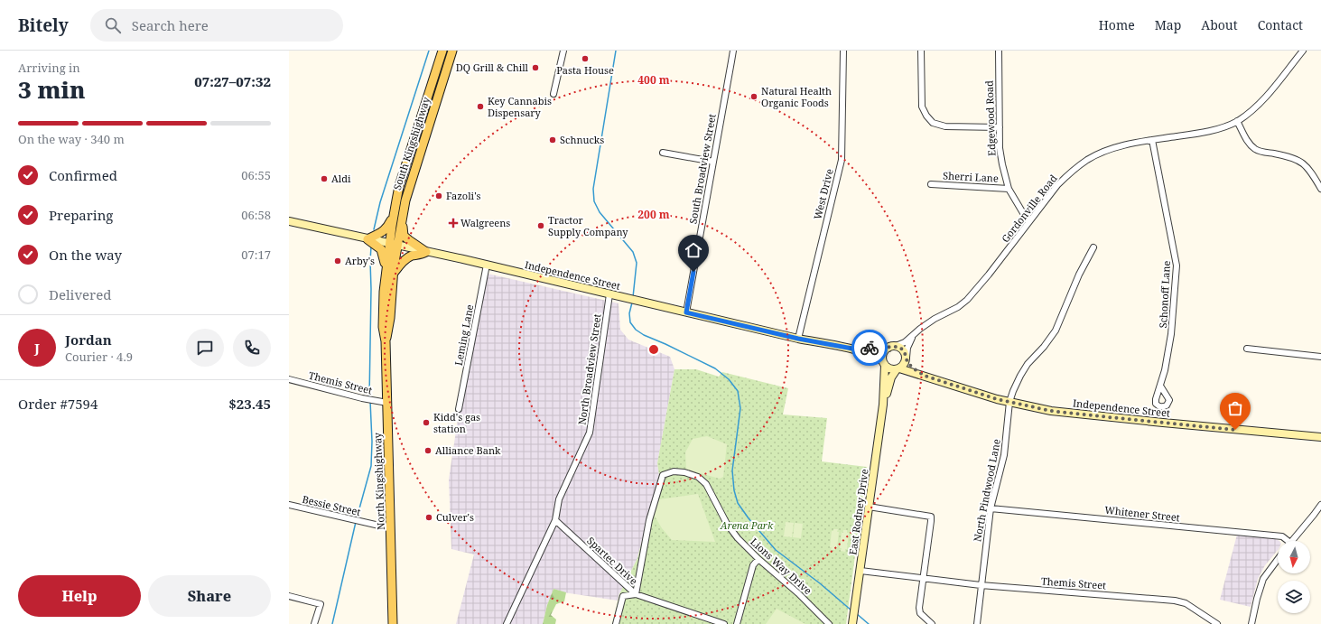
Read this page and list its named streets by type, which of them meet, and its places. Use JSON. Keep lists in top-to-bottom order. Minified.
{"streets":{"main road":["South Kingshighway","North Kingshighway"],"street":["Edgewood Road","South Broadview Street","Sherri Lane","West Drive","Gordonville Road","Independence Street","Schonoff Lane","Leming Lane","North Broadview Street","Themis Street","North Pindwood Lane","Bessie Street","East Rodney Drive","Whitener Street","Spartec Drive","Lions Way Drive"]},"crossings":[["Edgewood Road","Sherri Lane"],["Edgewood Road","Gordonville Road"],["South Kingshighway","Independence Street"],["South Kingshighway","North Kingshighway"],["South Broadview Street","Independence Street"],["West Drive","Independence Street"],["Gordonville Road","Independence Street"],["Gordonville Road","Schonoff Lane"],["Gordonville Road","East Rodney Drive"],["Independence Street","Leming Lane"],["Independence Street","North Broadview Street"],["Independence Street","North Kingshighway"],["Independence Street","North Pindwood Lane"],["Independence Street","East Rodney Drive"],["North Broadview Street","Spartec Drive"],["Themis Street","North Kingshighway"],["Themis Street","North Pindwood Lane"],["Themis Street","East Rodney Drive"],["North Kingshighway","Bessie Street"],["North Pindwood Lane","Whitener Street"],["Spartec Drive","Lions Way Drive"]],"parks":["Arena Park"],"places":{"other":["Pasta House","DQ Grill & Chill","Natural Health Organic Foods","Key Cannabis Dispensary","Schnucks","Aldi","Fazoli's","Tractor Supply Company","Arby's","Kidd's gas station","Alliance Bank","Culver's"],"health":["Walgreens"]},"north":"bottom","page":{"header":"Bitely","search":"Search here","nav":["Home","Map","About","Contact"],"heading":["3 min","Arriving in","07:27–07:32"],"panel":["Jordan","Courier · 4.9","Order #7594","$23.45"],"bar":"On the way · 340 m","list":[["Confirmed","06:55"],["Preparing","06:58"],["On the way","07:17"],"Delivered"],"round":"J","buttons":["Help","Share"]},"rings":["400 m","200 m"]}
